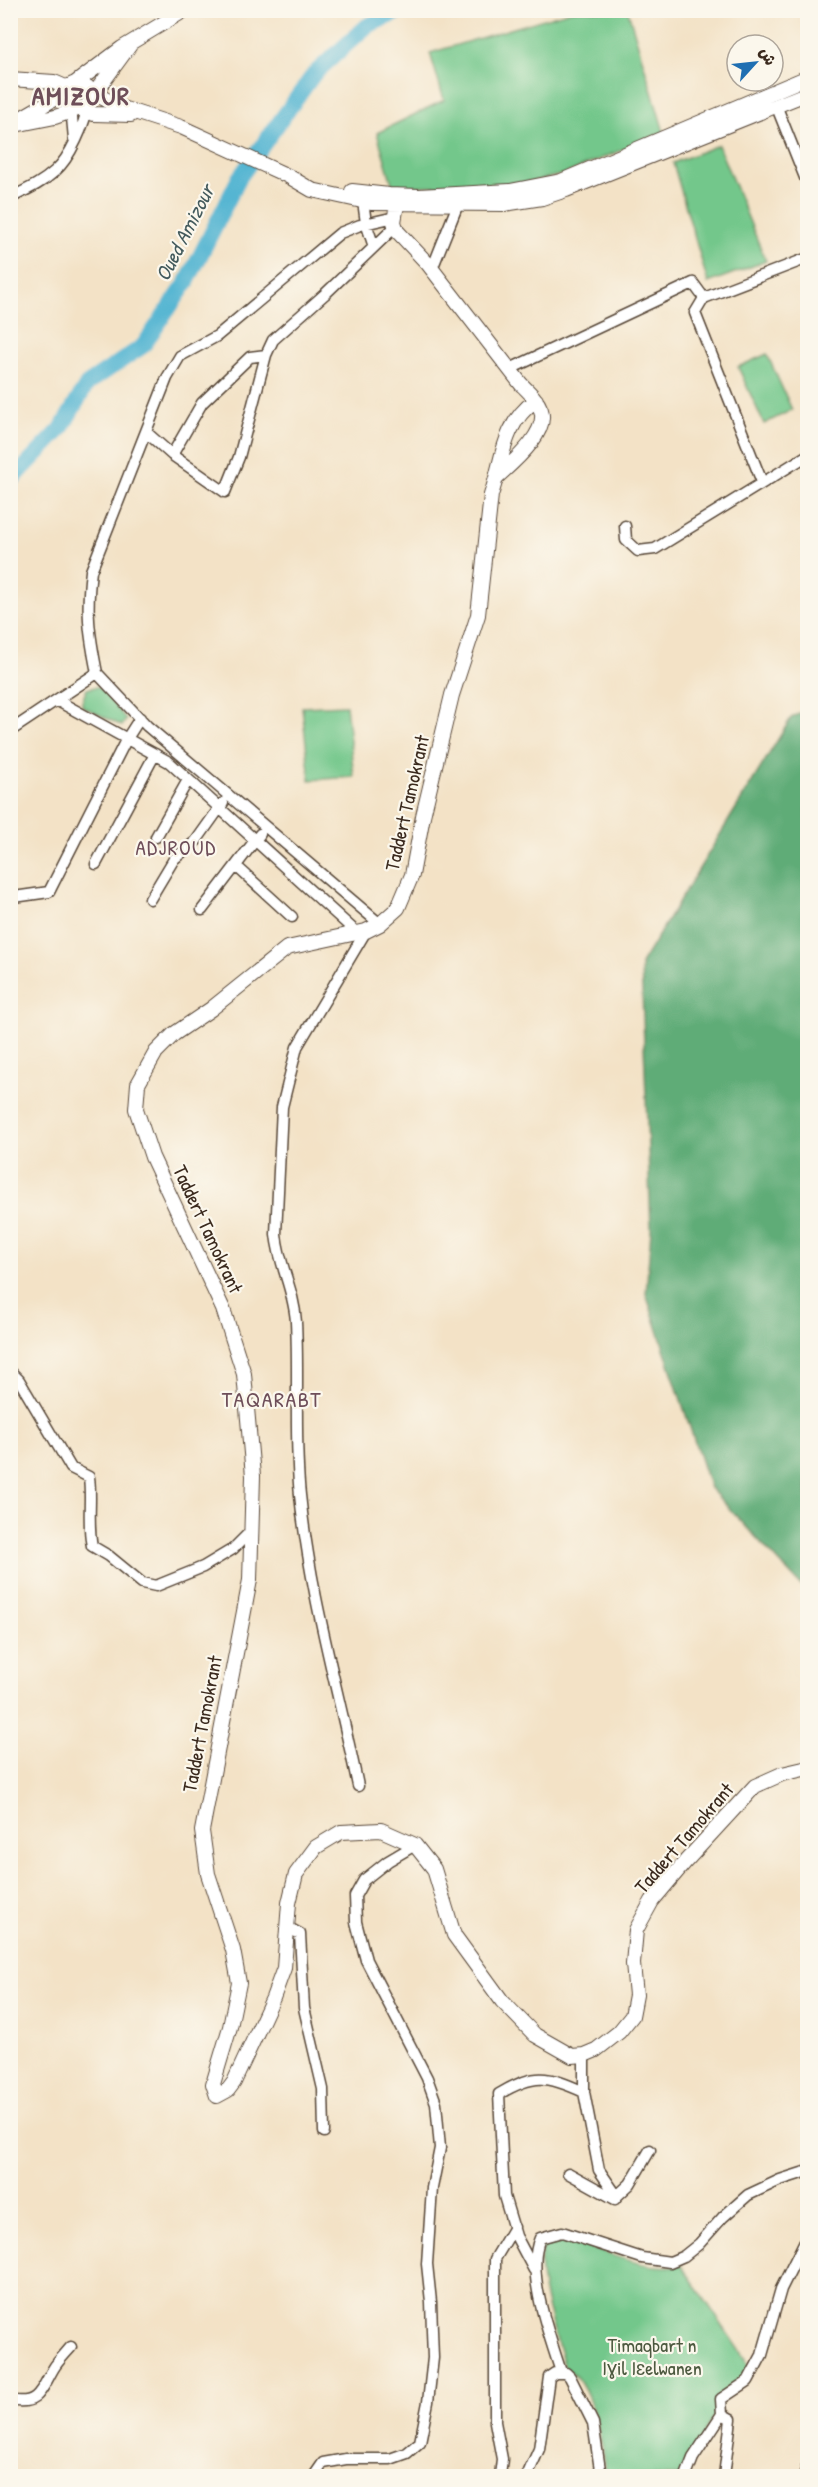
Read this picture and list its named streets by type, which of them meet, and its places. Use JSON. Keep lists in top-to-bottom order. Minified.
{"streets":{"main road":["Taddert Tamokrant"]},"districts":["AMIZOUR","ADJROUD","TAQARABT"],"water":["Oued Amizour"],"parks":["Timaqbart n Iɣil Iɛelwanen"],"north":"top right"}
